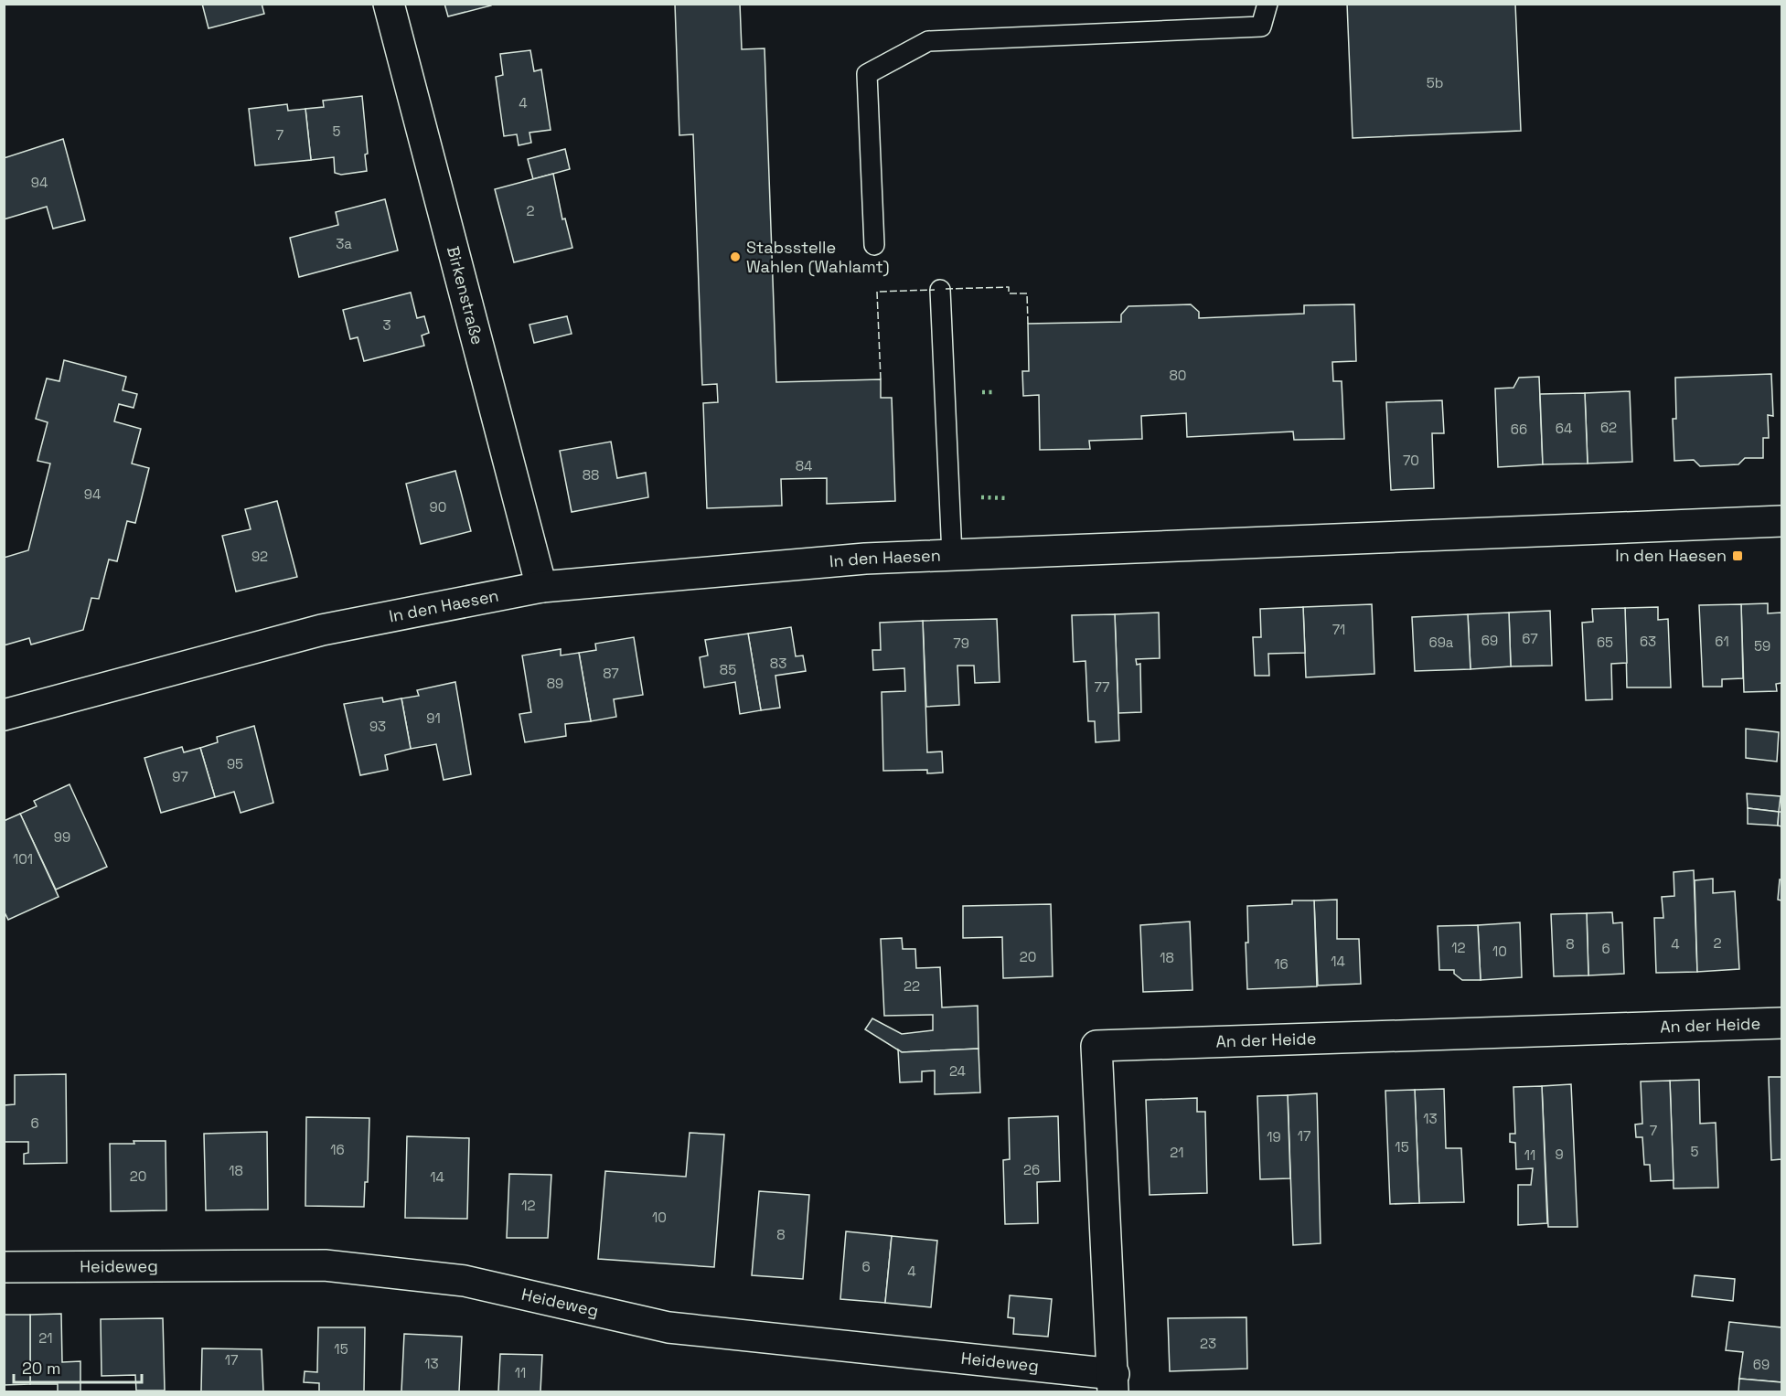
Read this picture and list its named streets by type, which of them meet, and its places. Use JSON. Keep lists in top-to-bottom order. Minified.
{"streets":{"street":["Birkenstraße","In den Haesen","An der Heide","Heideweg"]},"crossings":[["Birkenstraße","In den Haesen"],["An der Heide","Heideweg"]],"places":{"other":["Stabsstelle Wahlen (Wahlamt)"],"transit":["In den Haesen"]},"house_numbers":["5b","4","5","7","94","2","3a","3","80","62","64","66","70","84","88","94","90","92","71","67","69","63","61","69a","65","79","59","83","85","87","89","77","91","93","95","97","99","101","2","8","4","12","6","10","20","18","14","16","22","24","13","6","7","17","19","15","16","5","21","9","11","26","18","20","14","12","10","8","6","4","21","23","15","17","13","69","11"],"scale_bar":"20 m"}
